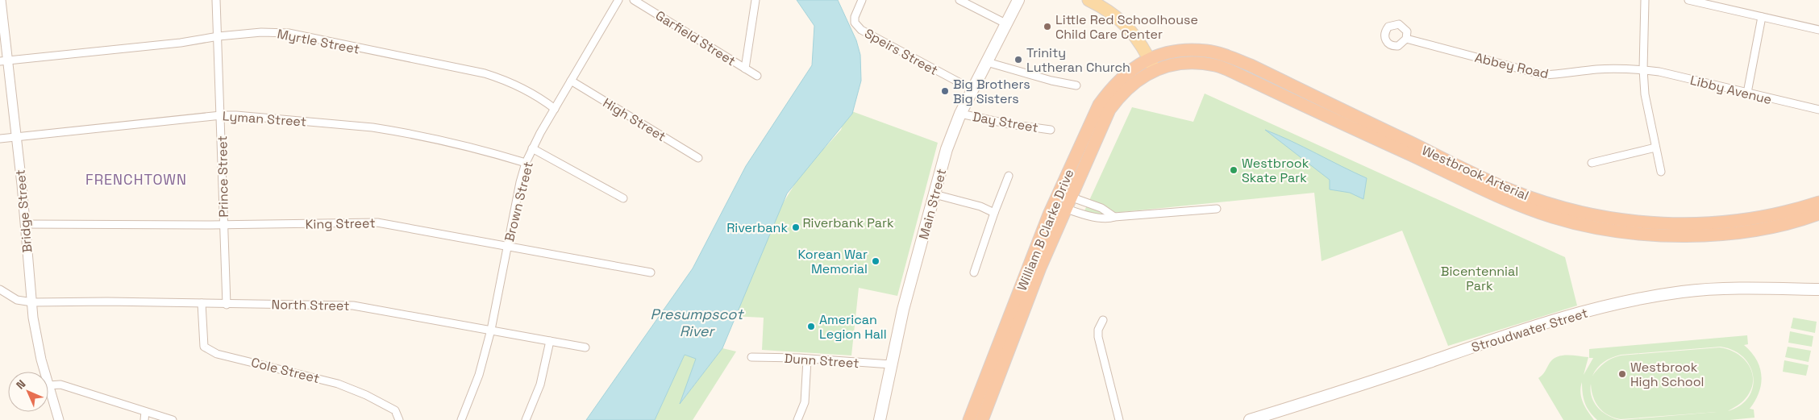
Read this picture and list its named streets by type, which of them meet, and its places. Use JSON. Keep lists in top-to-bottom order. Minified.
{"streets":{"highway":["Westbrook Arterial","William B Clarke Drive"],"main road":["Main Street","Stroudwater Street"],"street":["Garfield Street","Myrtle Street","Speirs Street","Abbey Road","Libby Avenue","Lyman Street","High Street","Day Street","Prince Street","Brown Street","Bridge Street","King Street","North Street","Dunn Street","Cole Street"]},"crossings":[["Myrtle Street","Prince Street"],["Myrtle Street","Brown Street"],["Myrtle Street","Bridge Street"],["Speirs Street","Main Street"],["Abbey Road","Libby Avenue"],["Lyman Street","Prince Street"],["Lyman Street","Brown Street"],["Lyman Street","Bridge Street"],["High Street","Brown Street"],["Day Street","Main Street"],["Westbrook Arterial","William B Clarke Drive"],["Prince Street","King Street"],["Prince Street","North Street"],["Brown Street","King Street"],["Brown Street","North Street"],["Main Street","Dunn Street"],["Bridge Street","King Street"],["Bridge Street","North Street"],["North Street","Cole Street"]],"districts":["FRENCHTOWN"],"water":["Presumpscot River"],"parks":["Riverbank Park","Bicentennial Park"],"places":["Little Red Schoolhouse Child Care Center","Trinity Lutheran Church","Big Brothers Big Sisters","Westbrook Skate Park","Riverbank","Korean War Memorial","American Legion Hall","Westbrook High School"],"north":"top left"}
